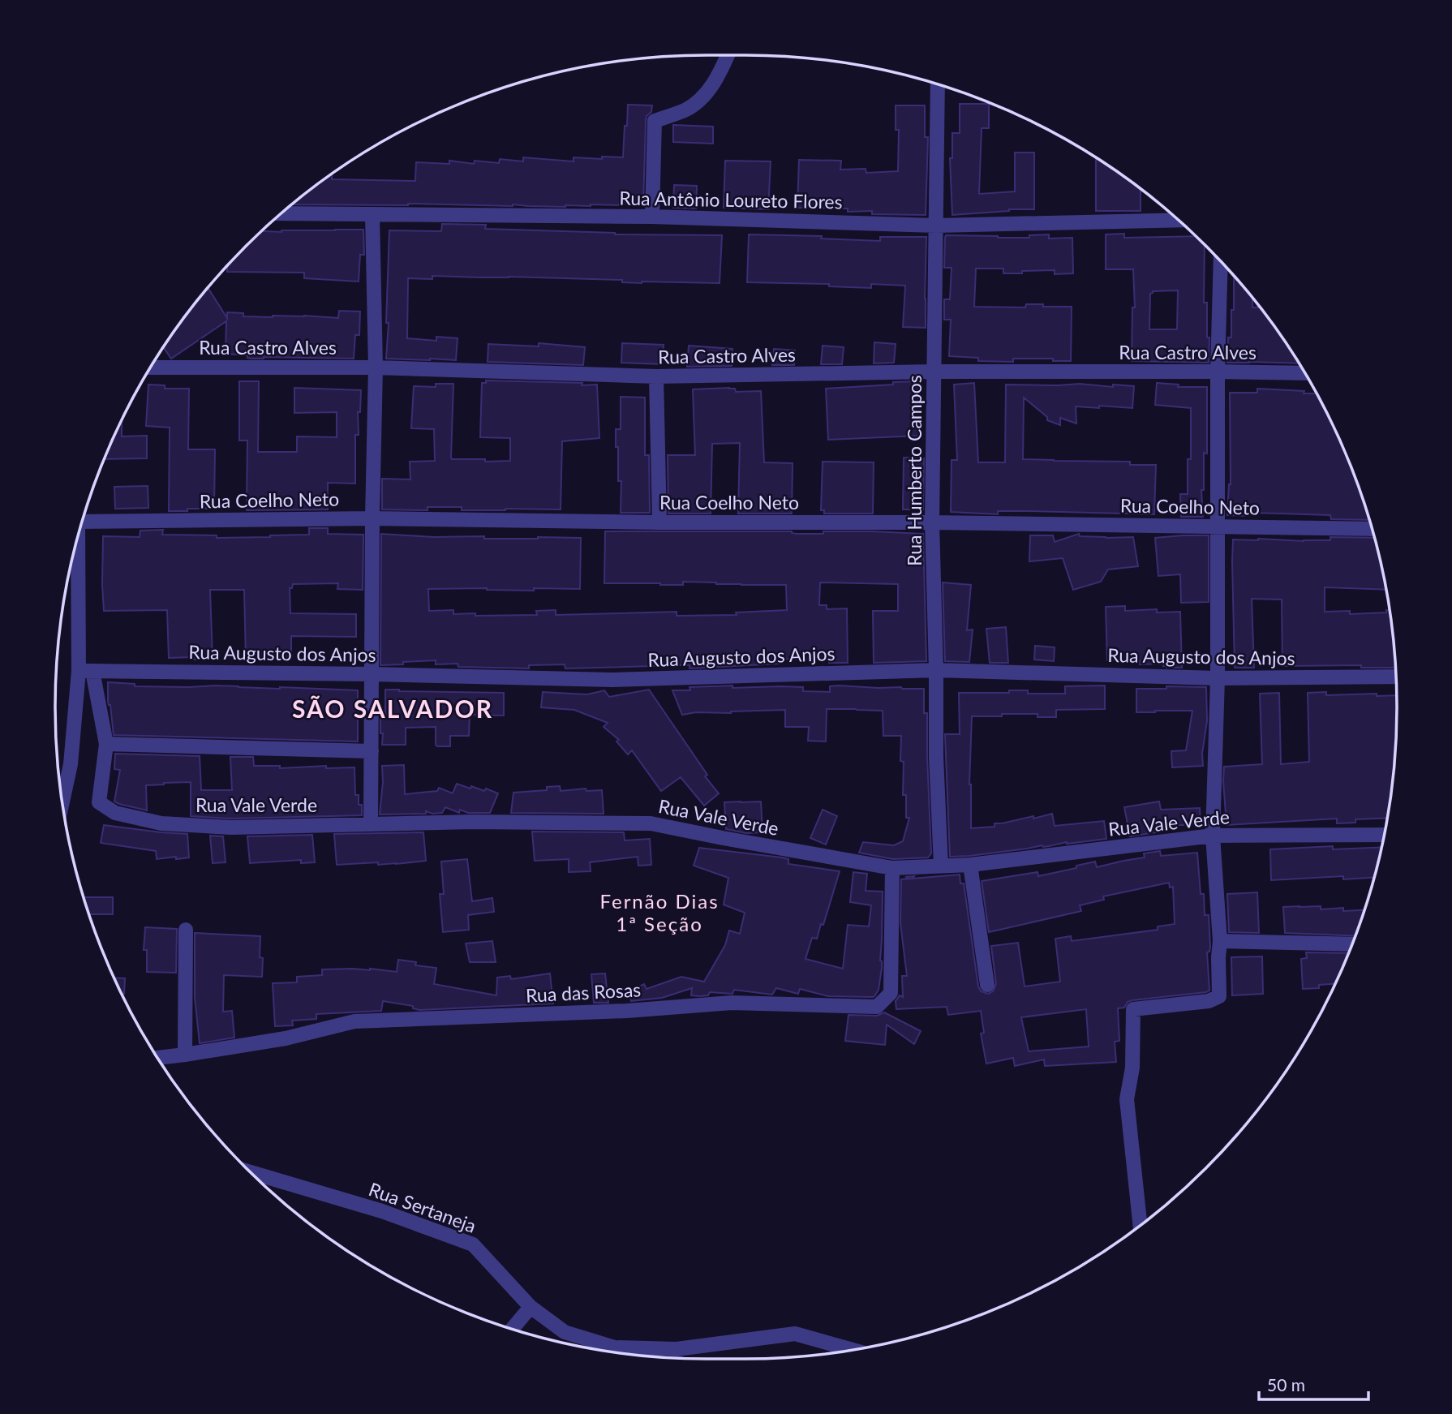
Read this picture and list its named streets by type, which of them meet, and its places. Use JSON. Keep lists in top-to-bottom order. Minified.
{"streets":{"street":["Rua Antônio Loureto Flores","Rua Castro Alves","Rua Humberto Campos","Rua Coelho Neto","Rua Augusto dos Anjos","Rua Vale Verde","Rua das Rosas","Rua Sertaneja"]},"crossings":[["Rua Antônio Loureto Flores","Rua Humberto Campos"],["Rua Castro Alves","Rua Humberto Campos"],["Rua Humberto Campos","Rua Coelho Neto"],["Rua Humberto Campos","Rua Augusto dos Anjos"],["Rua Humberto Campos","Rua Vale Verde"],["Rua Vale Verde","Rua das Rosas"]],"districts":["SÃO SALVADOR","Fernão Dias 1ª Seção"],"scale_bar":"50 m"}
